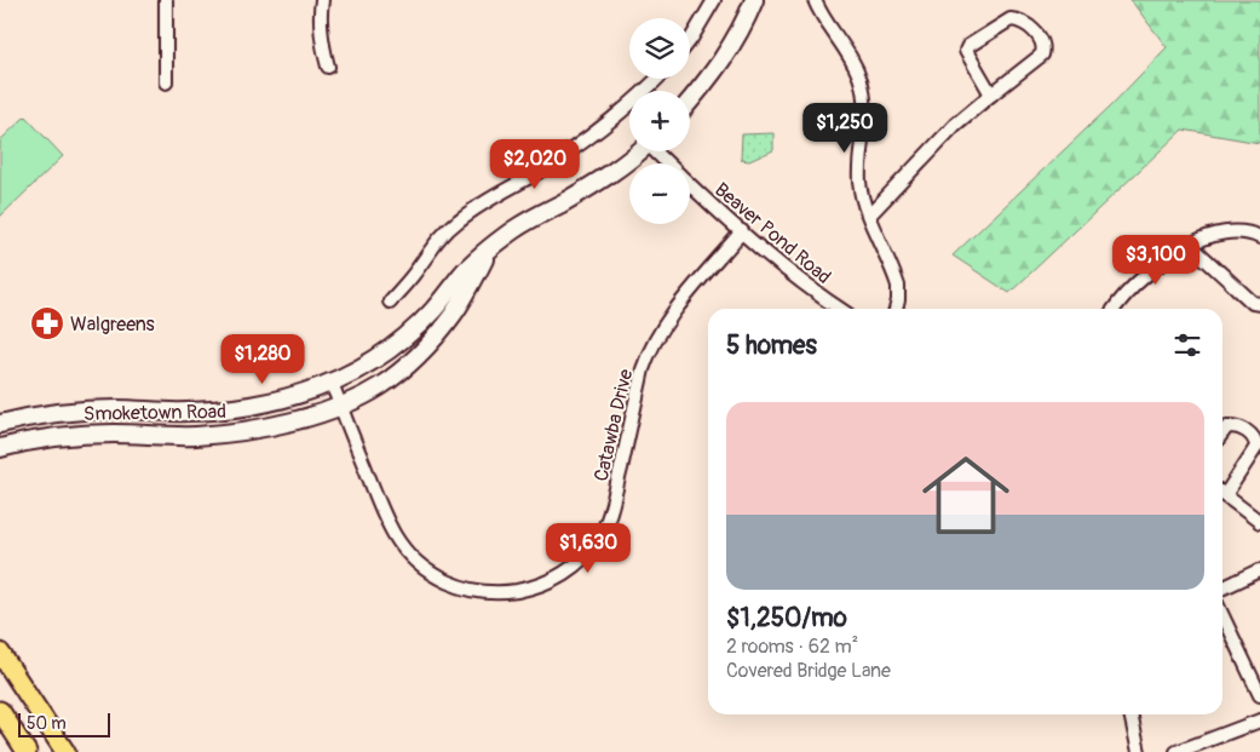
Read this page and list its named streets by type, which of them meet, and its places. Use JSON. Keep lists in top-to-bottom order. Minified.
{"streets":{"main road":["Smoketown Road"],"street":["Beaver Pond Road","Catawba Drive"]},"crossings":[["Beaver Pond Road","Catawba Drive"],["Smoketown Road","Catawba Drive"]],"places":{"pharmacy":["Walgreens"]},"scale_bar":"50 m","page":{"map_buttons":["+","−"],"price":["$1,250","$2,020","$3,100","$1,280","$1,630"],"heading":"5 homes","list":[{"name":"$1,250/mo","note":"2 rooms · 62 m² · Covered Bridge Lane"}],"scale":"50 m"}}
